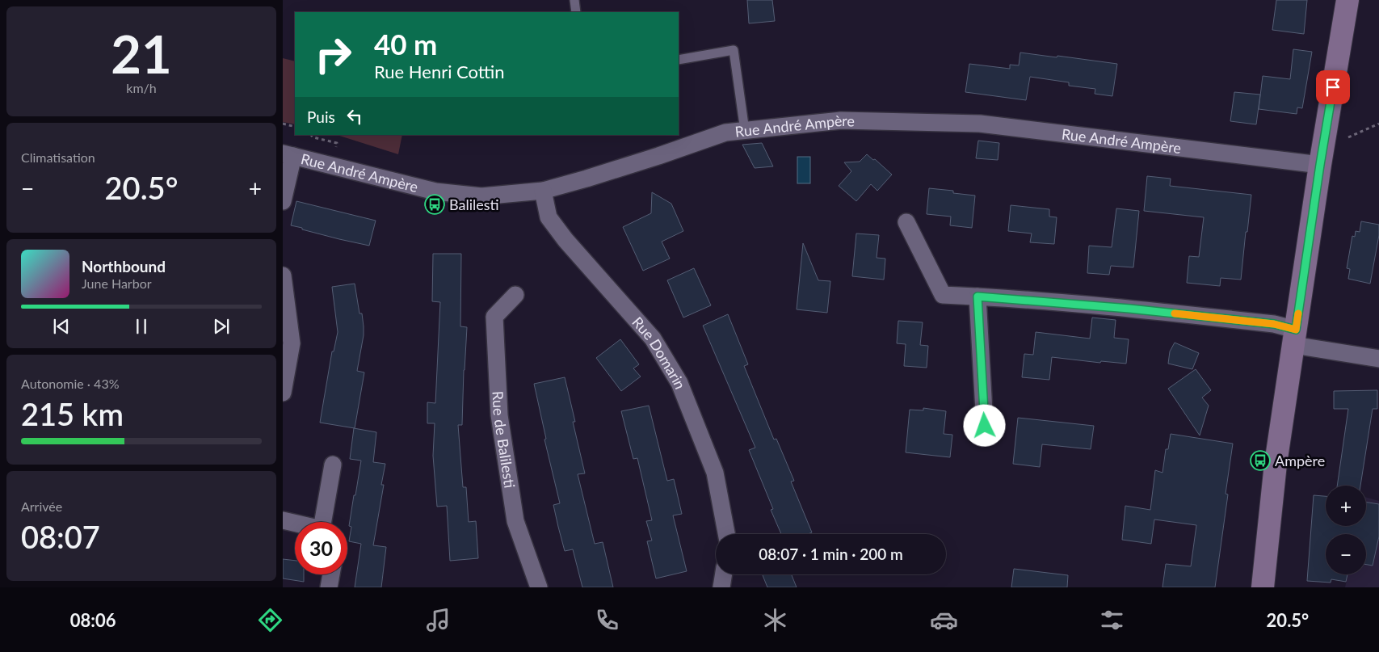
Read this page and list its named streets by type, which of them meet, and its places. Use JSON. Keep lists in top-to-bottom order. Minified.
{"streets":{"street":["Rue André Ampère","Rue Domarin","Rue de Balilesti"]},"crossings":[["Rue André Ampère","Rue Domarin"]],"places":{"bus stop":["Balilesti","Ampère"]},"page":{"tile":[["21","km/h"],"Climatisation",["Autonomie · 43%","215 km"],["Arrivée","08:07"]],"turn":["40 m","Rue Henri Cottin"],"then":"Puis","heat":["−","20.5°","+"],"song":["Northbound","June Harbor"],"map_buttons":["+","−"],"limit":"30","trip":"08:07 · 1 min · 200 m","tabs":["08:06","20.5°"]}}
